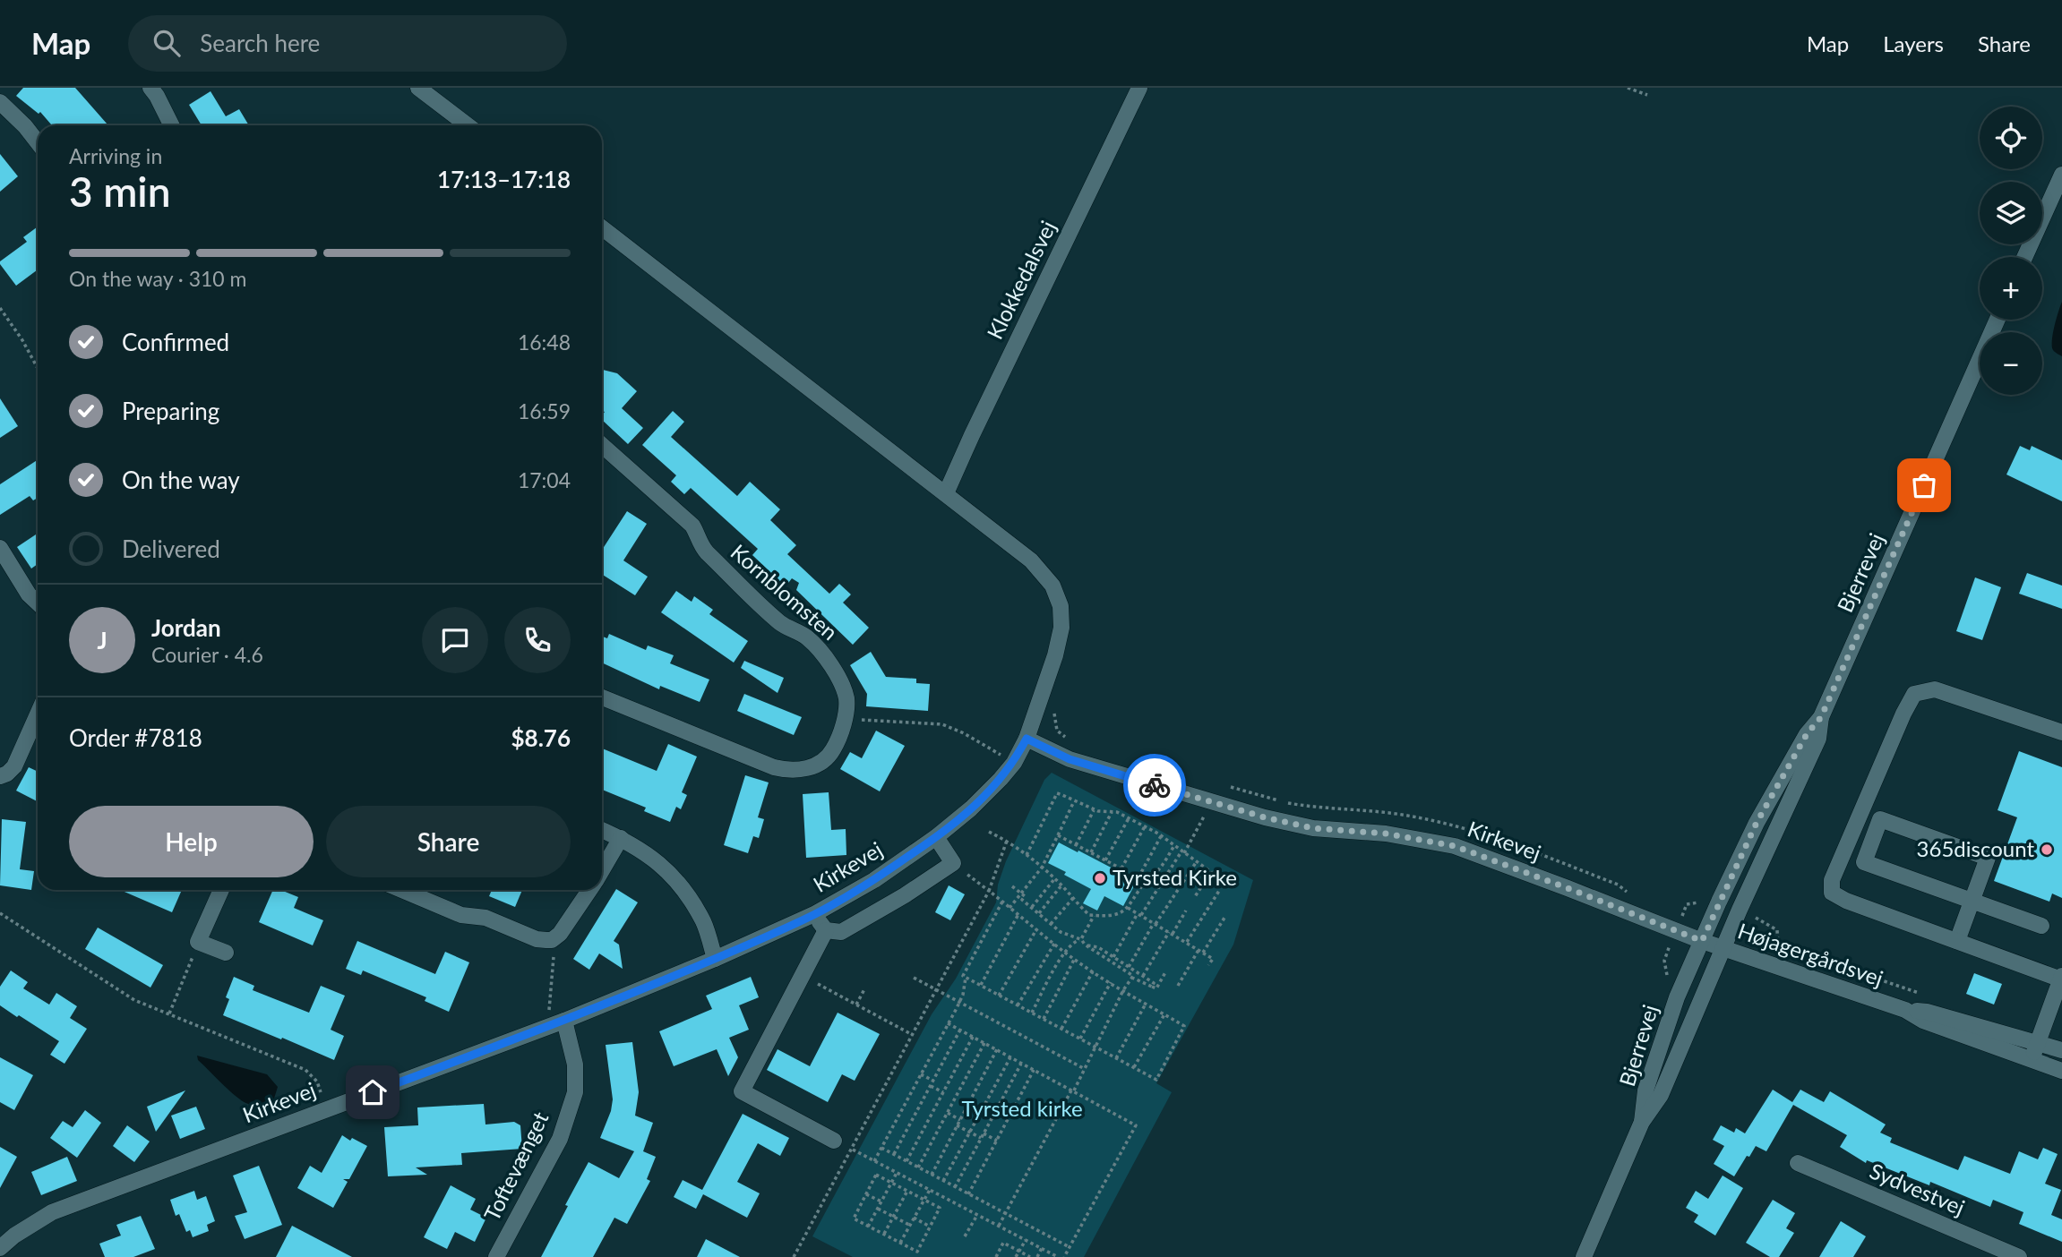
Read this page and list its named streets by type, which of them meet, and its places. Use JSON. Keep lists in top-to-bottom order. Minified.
{"streets":{"street":["Klokkedalsvej","Bjerrevej","Kornblomsten","Kirkevej","Højagergårdsvej","Toftevænget","Sydvestvej"]},"crossings":[["Bjerrevej","Kirkevej"],["Bjerrevej","Højagergårdsvej"],["Kirkevej","Højagergårdsvej"],["Kirkevej","Toftevænget"]],"parks":["Tyrsted kirke"],"places":["365discount","Tyrsted Kirke"],"page":{"header":"Map","search":"Search here","nav":["Map","Layers","Share"],"map_buttons":["+","−"],"heading":["3 min","Arriving in","17:13–17:18"],"panel":["Jordan","Courier · 4.6","Order #7818","$8.76"],"bar":"On the way · 310 m","list":[["Confirmed","16:48"],["Preparing","16:59"],["On the way","17:04"],"Delivered"],"round":"J","buttons":["Help","Share"]}}
